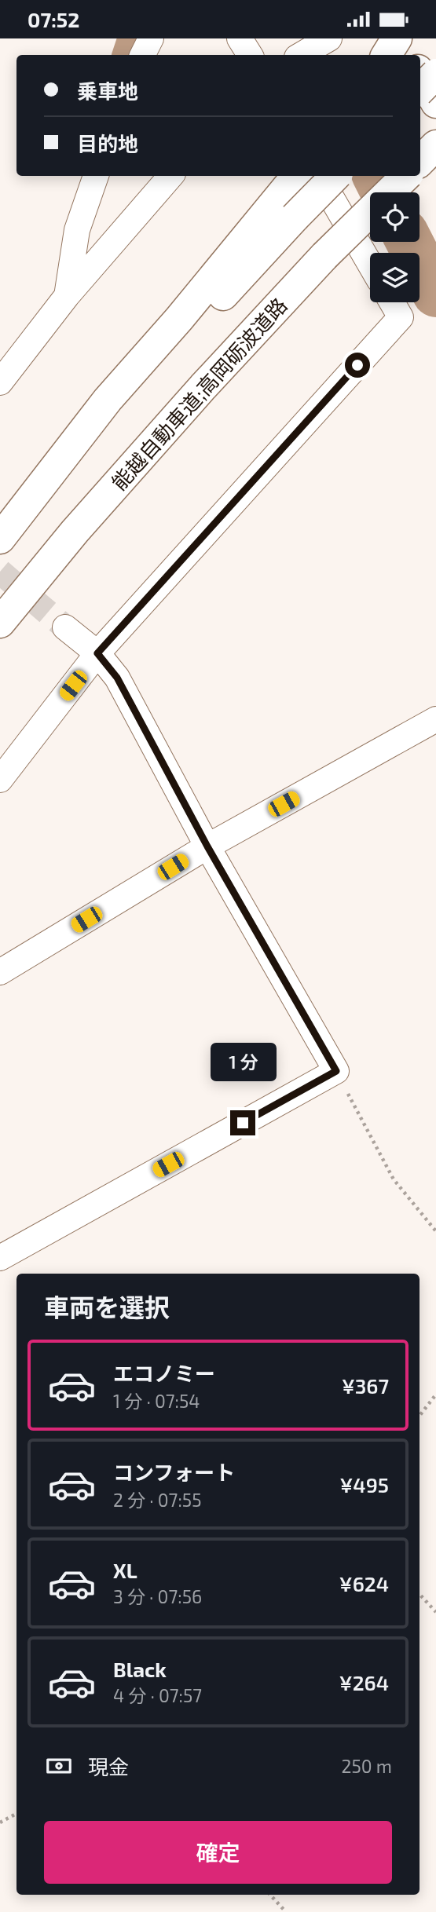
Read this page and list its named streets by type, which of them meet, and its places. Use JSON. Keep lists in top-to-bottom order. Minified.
{"streets":{"main road":["能越自動車道;高岡砺波道路"]},"page":{"status":"07:52","banner":["乗車地","目的地"],"bubble":"1 分","heading":"車両を選択","list":[{"name":"エコノミー","note":"1 分 · 07:54","value":"¥367"},{"name":"コンフォート","note":"2 分 · 07:55","value":"¥495"},{"name":"XL","note":"3 分 · 07:56","value":"¥624"},{"name":"Black","note":"4 分 · 07:57","value":"¥264"}],"pay":["現金","250 m"],"buttons":"確定"}}
